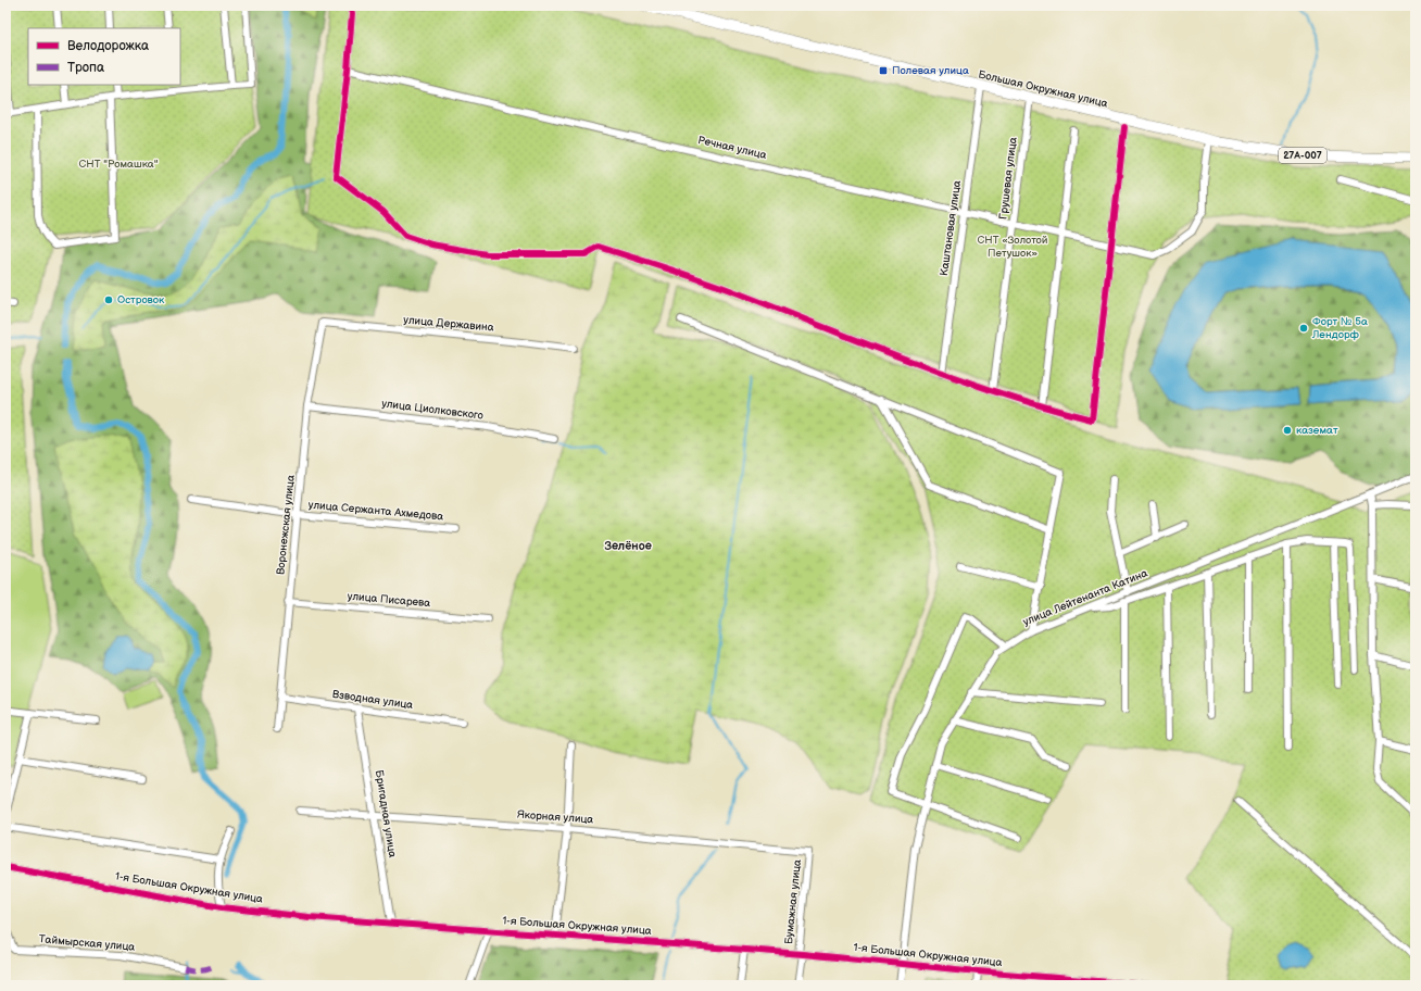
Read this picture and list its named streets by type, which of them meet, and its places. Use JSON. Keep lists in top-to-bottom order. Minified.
{"streets":{"highway":["Большая Окружная улица","27А-007"],"street":["Речная улица","Грушевая улица","Каштановая улица","улица Державина","улица Циолковского","улица Сержанта Ахмедова","Воронежская улица","улица Лейтенанта Катина","улица Писарева","Взводная улица","Бригадная улица","Якорная улица","1-я Большая Окружная улица","Бумажная улица","Таймырская улица"]},"crossings":[["Большая Окружная улица","Речная улица"],["Большая Окружная улица","Грушевая улица"],["Большая Окружная улица","Каштановая улица"],["Речная улица","Грушевая улица"],["Речная улица","Каштановая улица"],["улица Державина","Воронежская улица"],["улица Циолковского","Воронежская улица"],["улица Сержанта Ахмедова","Воронежская улица"],["Воронежская улица","улица Писарева"],["Воронежская улица","Взводная улица"],["улица Лейтенанта Катина","1-я Большая Окружная улица"],["Взводная улица","Бригадная улица"],["Бригадная улица","Якорная улица"],["Бригадная улица","1-я Большая Окружная улица"],["Якорная улица","Бумажная улица"],["1-я Большая Окружная улица","Бумажная улица"]],"districts":["Зелёное"],"parks":["СНТ \"Ромашка\"","СНТ «Золотой Петушок»"],"places":{"transit":["Полевая улица"],"other":["Островок","Форт № 5а Лендорф","каземат"]},"legend":["Велодорожка","Тропа"]}
